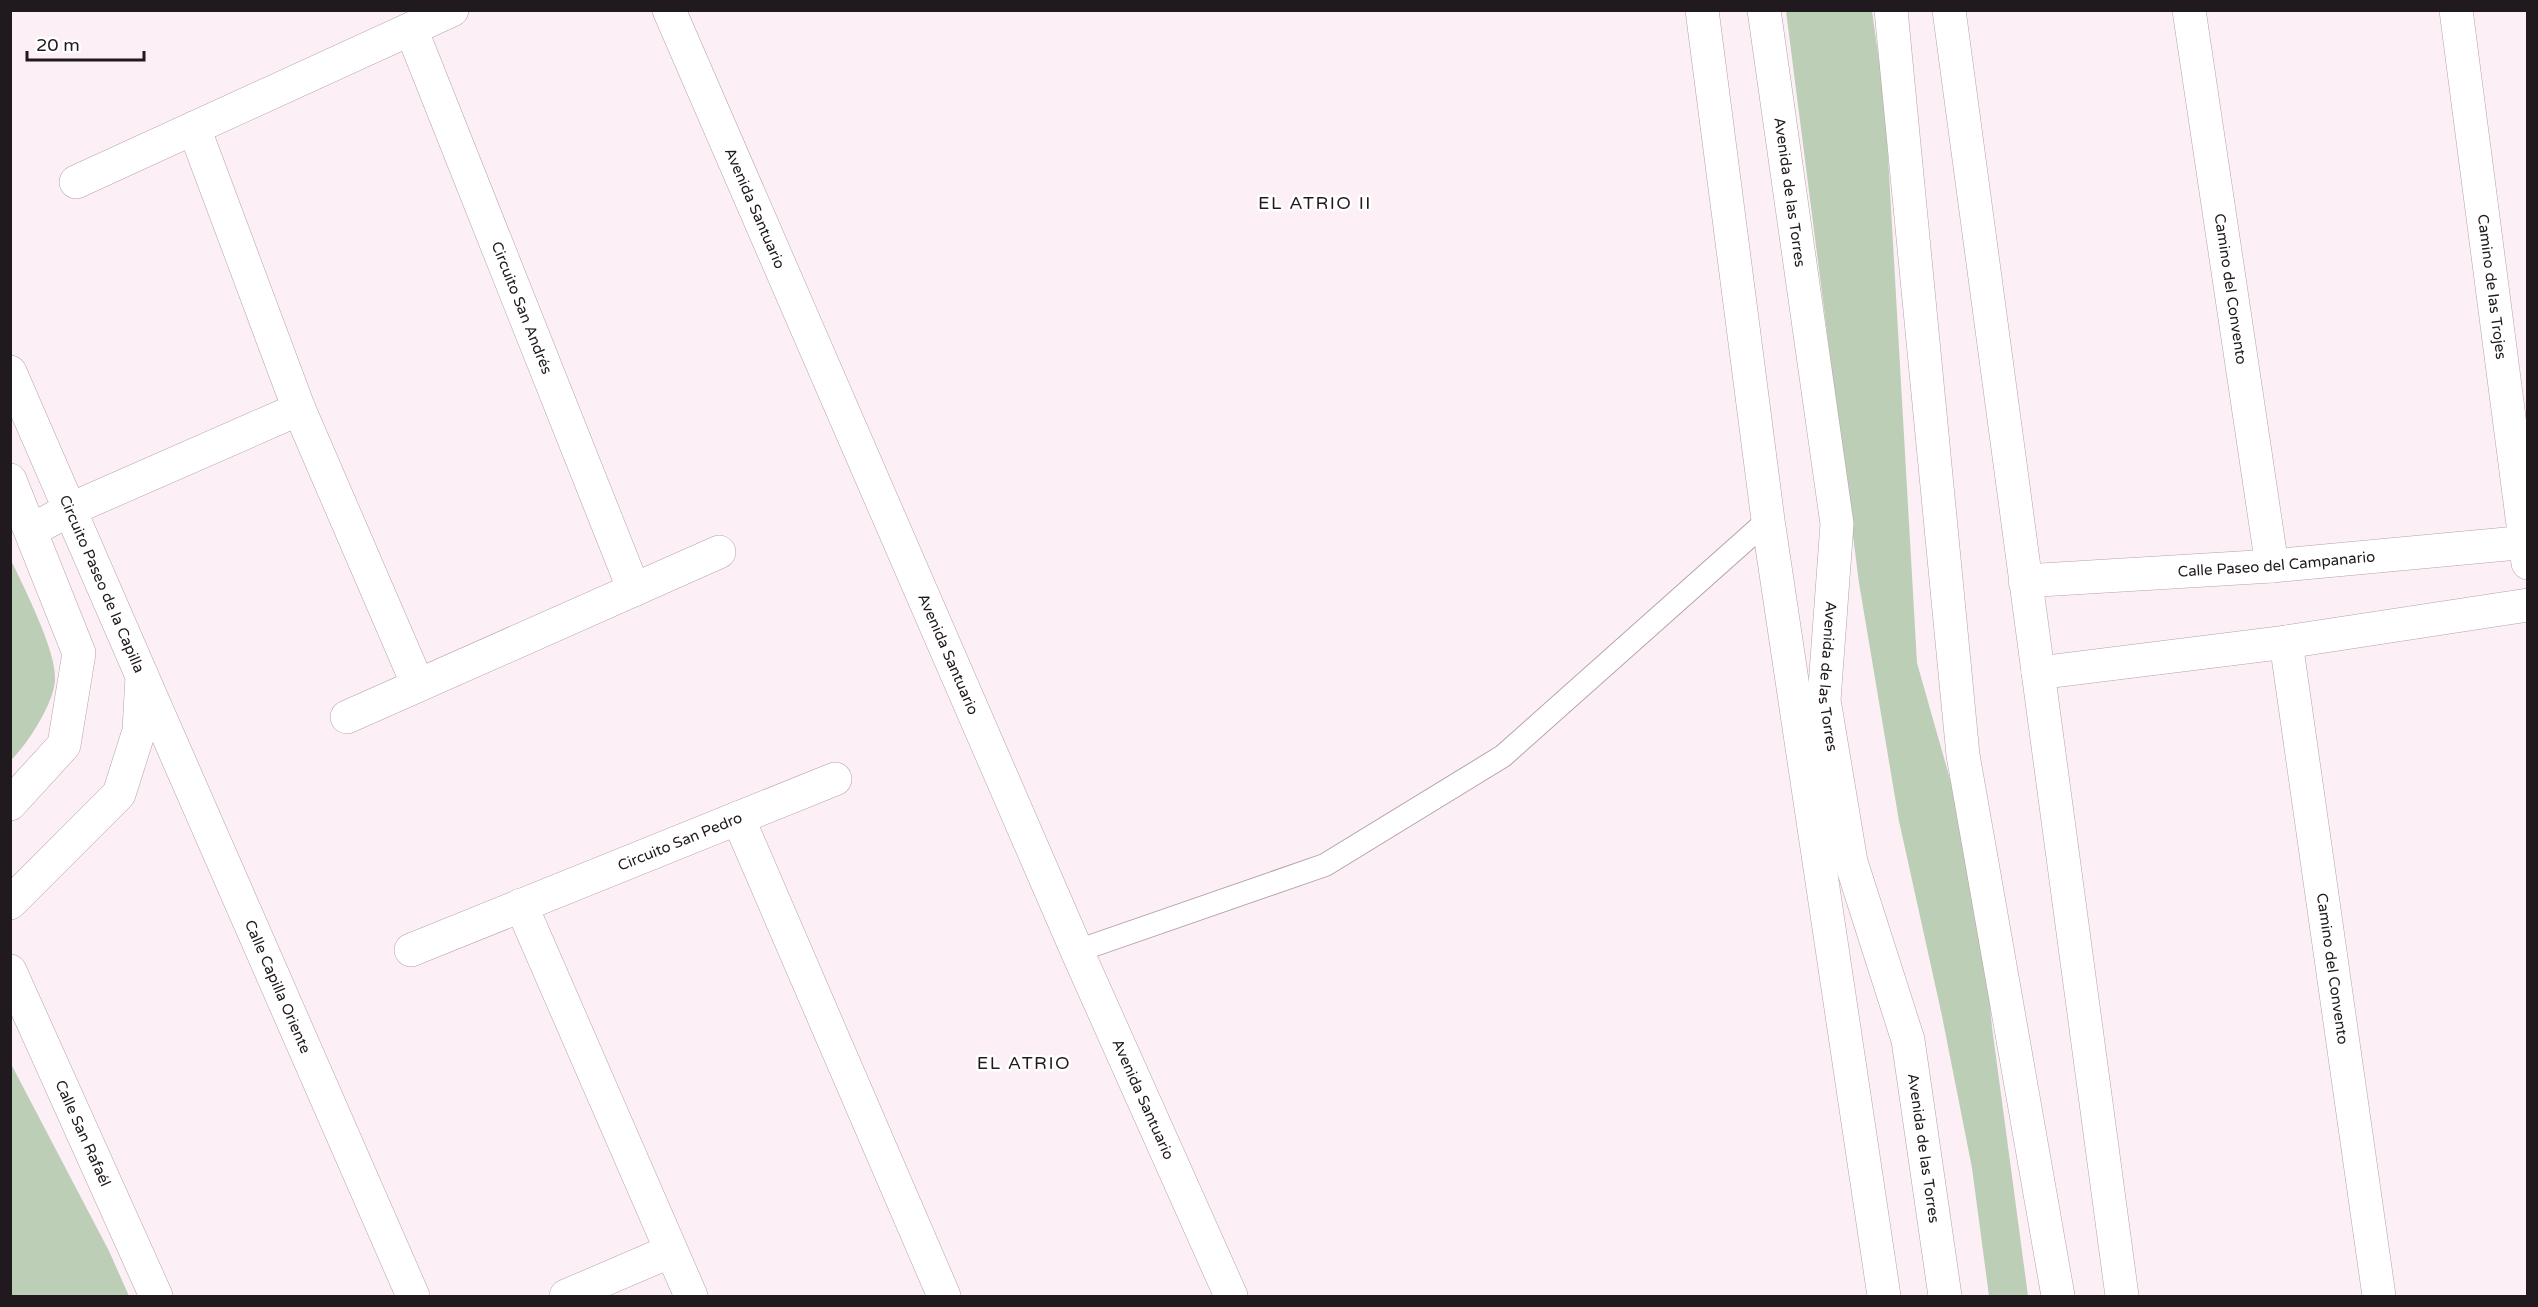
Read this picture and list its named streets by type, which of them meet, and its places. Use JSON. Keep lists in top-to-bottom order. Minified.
{"streets":{"street":["Avenida de las Torres","Avenida Santuario","Camino de las Trojes","Camino del Convento","Circuito San Andrés","Calle Paseo del Campanario","Circuito Paseo de la Capilla","Circuito San Pedro","Calle Capilla Oriente","Calle San Rafaél"]},"crossings":[["Camino de las Trojes","Calle Paseo del Campanario"],["Camino del Convento","Calle Paseo del Campanario"],["Circuito Paseo de la Capilla","Calle Capilla Oriente"]],"districts":["EL ATRIO II","EL ATRIO"],"scale_bar":"20 m"}
